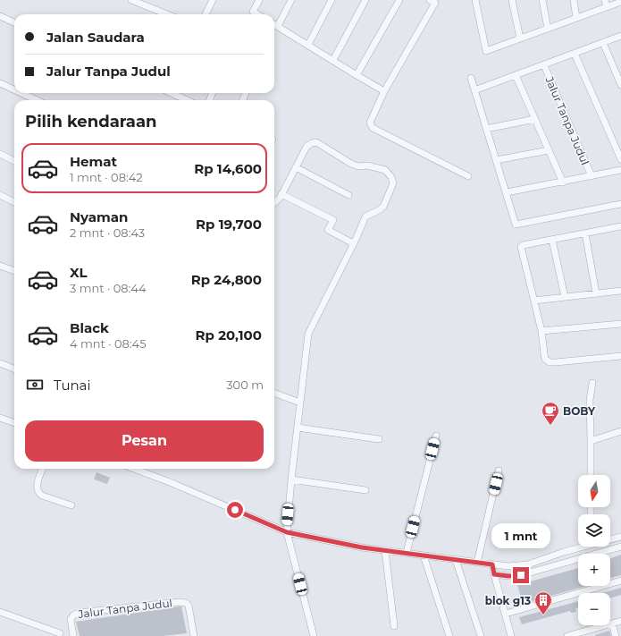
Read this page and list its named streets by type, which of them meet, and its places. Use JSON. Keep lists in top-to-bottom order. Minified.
{"streets":{"street":["Jalur Tanpa Judul"]},"places":{"cafe":["BOBY"],"building":["blok g13"]},"north":"bottom","page":{"banner":["Jalan Saudara","Jalur Tanpa Judul"],"heading":"Pilih kendaraan","list":[{"name":"Hemat","note":"1 mnt · 08:42","value":"Rp 14,600"},{"name":"Nyaman","note":"2 mnt · 08:43","value":"Rp 19,700"},{"name":"XL","note":"3 mnt · 08:44","value":"Rp 24,800"},{"name":"Black","note":"4 mnt · 08:45","value":"Rp 20,100"}],"pay":["Tunai","300 m"],"buttons":"Pesan","map_buttons":["+","−"],"bubble":"1 mnt"}}
